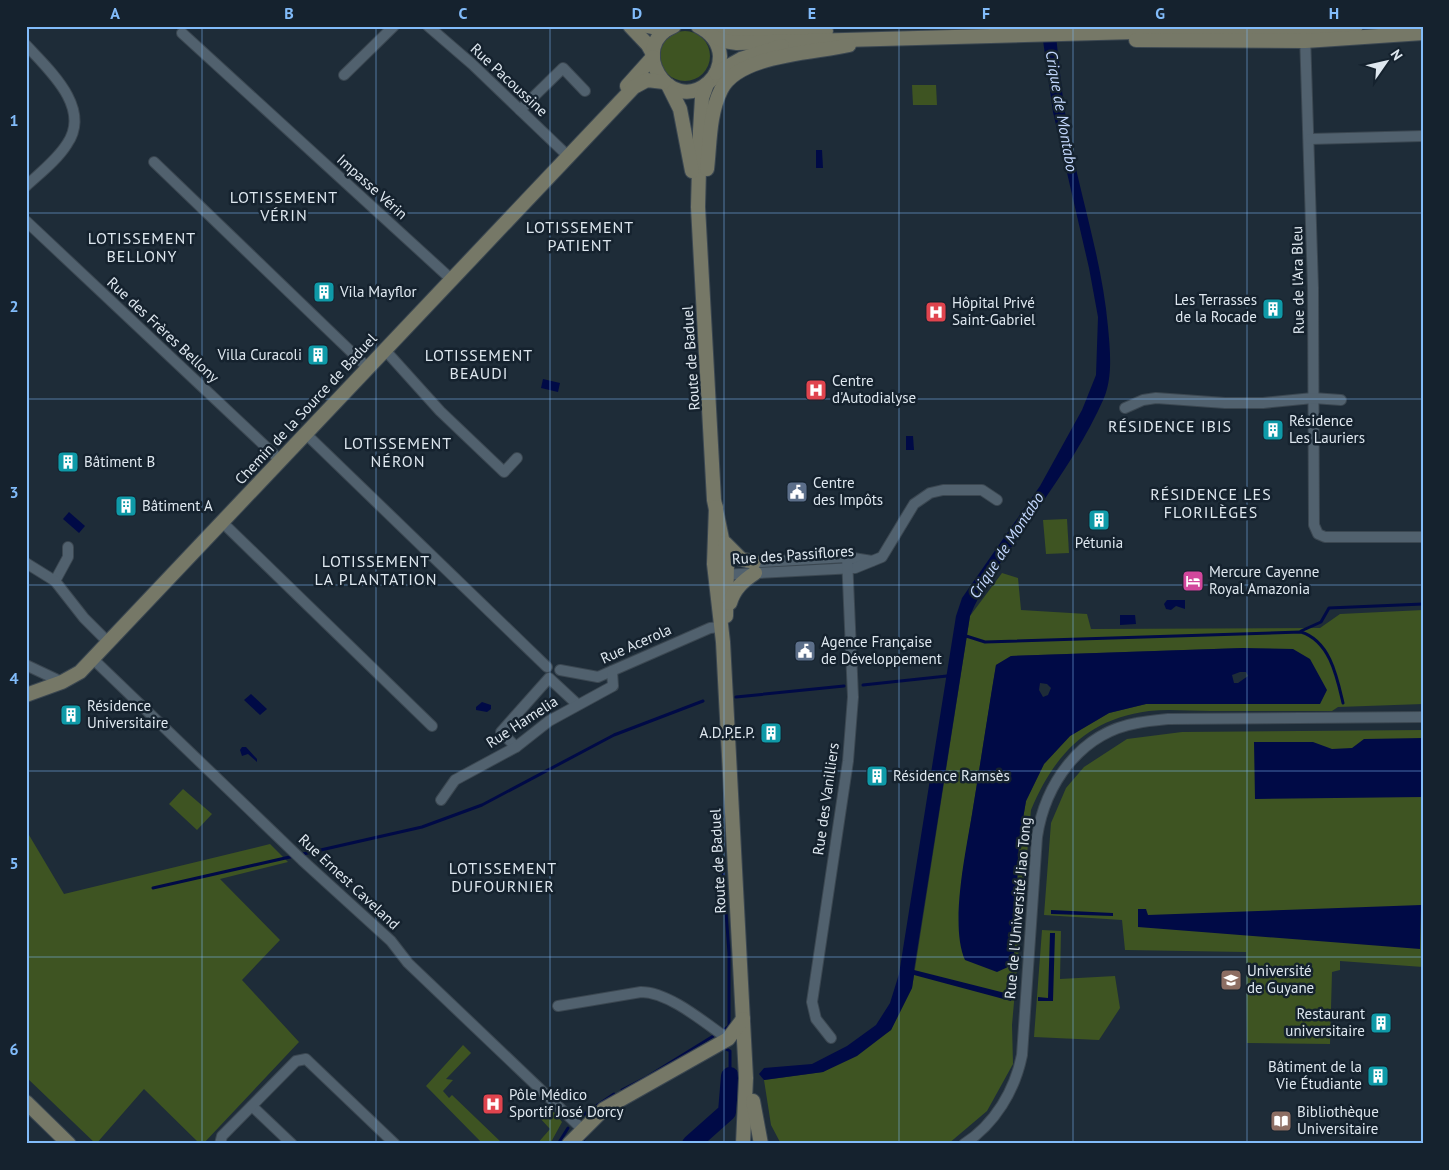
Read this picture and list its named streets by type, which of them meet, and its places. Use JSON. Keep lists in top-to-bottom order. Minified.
{"streets":{"main road":["Route de Baduel","Chemin de la Source de Baduel"],"street":["Rue Pacoussine","Impasse Vérin","Rue de l'Ara Bleu","Rue des Frères Bellony","Rue des Passiflores","Rue Acerola","Rue Hamelia","Rue des Vanilliers","Rue Ernest Caveland","Rue de l'Université Jiao Tong"]},"crossings":[["Rue Pacoussine","Chemin de la Source de Baduel"],["Impasse Vérin","Chemin de la Source de Baduel"],["Rue des Frères Bellony","Chemin de la Source de Baduel"],["Route de Baduel","Chemin de la Source de Baduel"],["Route de Baduel","Rue des Passiflores"],["Route de Baduel","Rue Acerola"],["Chemin de la Source de Baduel","Rue Ernest Caveland"],["Rue des Passiflores","Rue des Vanilliers"],["Rue Acerola","Rue Hamelia"]],"districts":["LOTISSEMENT VÉRIN","LOTISSEMENT PATIENT","LOTISSEMENT BELLONY","LOTISSEMENT BEAUDI","RÉSIDENCE IBIS","LOTISSEMENT NÉRON","RÉSIDENCE LES FLORILÈGES","LOTISSEMENT LA PLANTATION","LOTISSEMENT DUFOURNIER"],"water":["Crique de Montabo"],"places":{"building":["Vila Mayflor","Les Terrasses de la Rocade","Villa Curacoli","Résidence Les Lauriers","Bâtiment B","Bâtiment A","Pétunia","Résidence Universitaire","A.D.P.E.P.","Résidence Ramsès","Restaurant universitaire","Bâtiment de la Vie Étudiante"],"hospital":["Hôpital Privé Saint-Gabriel","Centre d'Autodialyse","Pôle Médico Sportif José Dorcy"],"public building":["Centre des Impôts","Agence Française de Développement"],"hotel":["Mercure Cayenne Royal Amazonia"],"school or university":["Université de Guyane"],"library":["Bibliothèque Universitaire"]},"north":"top right","grid":{"columns":["A","B","C","D","E","F","G","H"],"rows":["1","2","3","4","5","6"]}}
